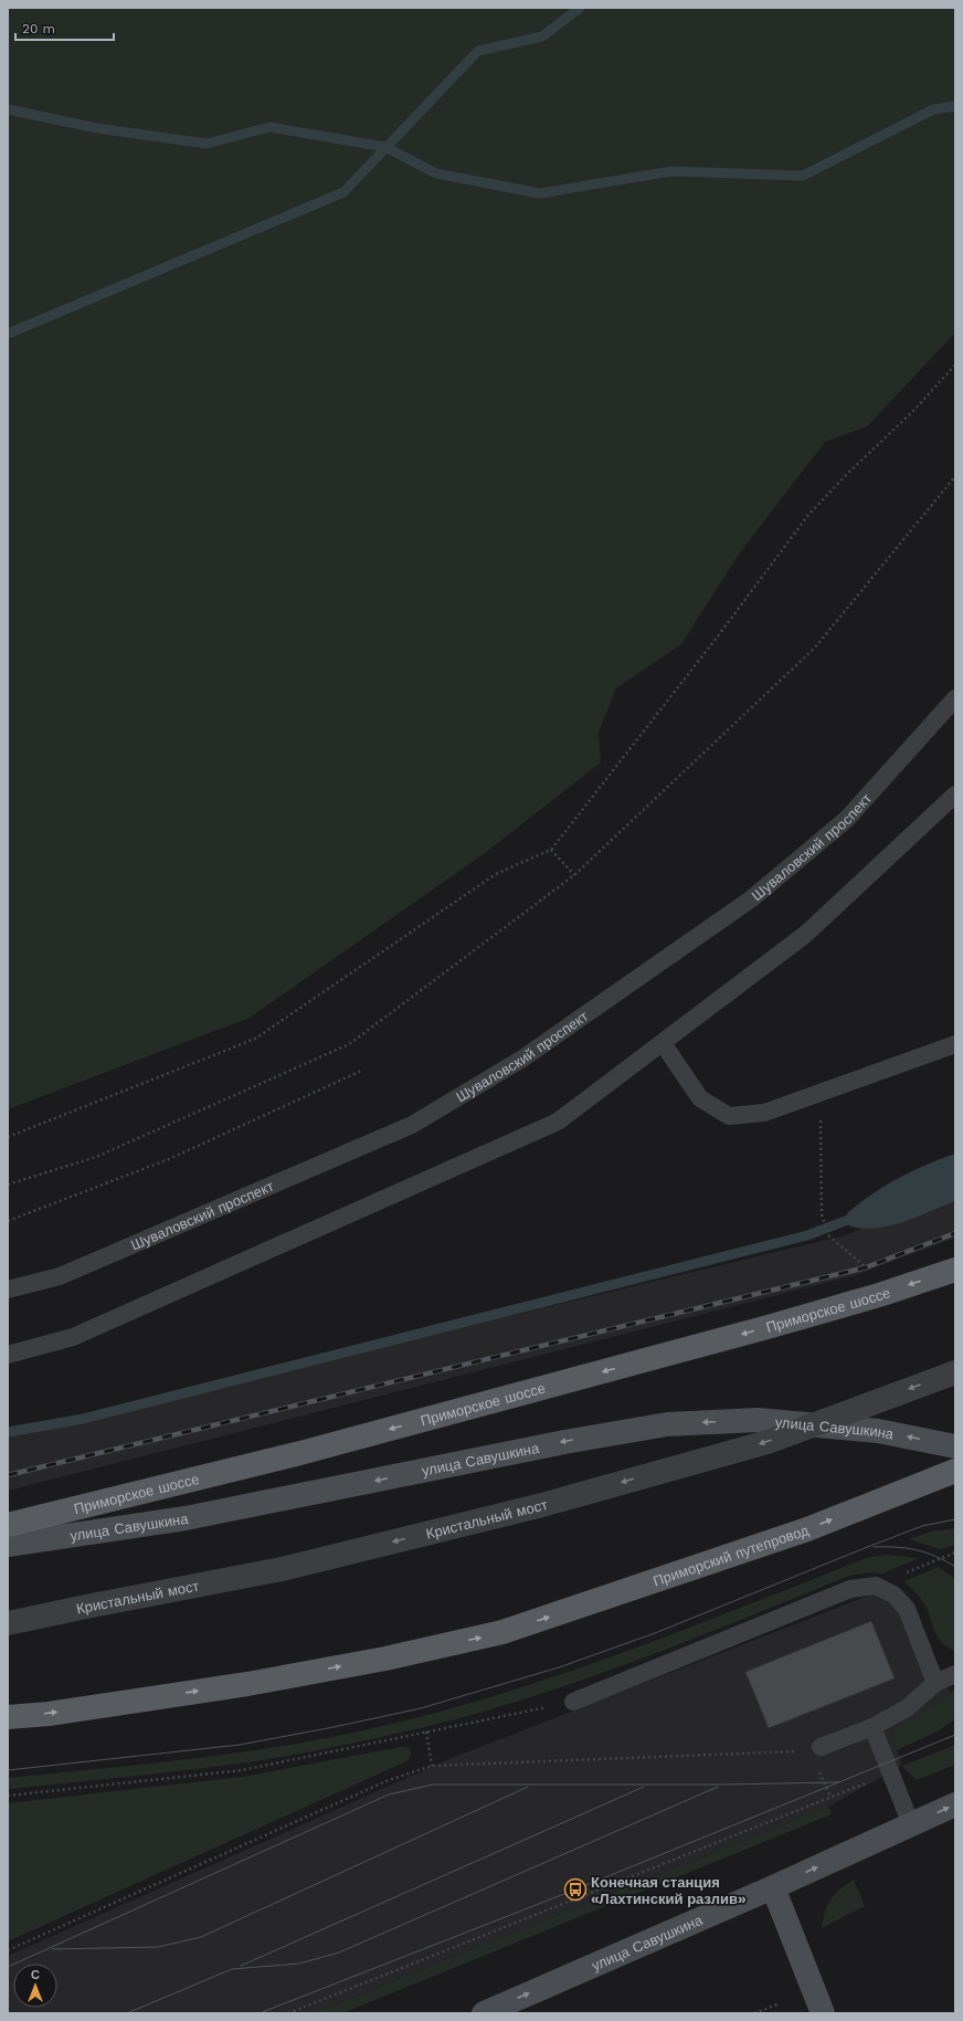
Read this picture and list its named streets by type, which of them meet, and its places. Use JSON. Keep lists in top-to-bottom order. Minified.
{"streets":{"main road":["Приморское шоссе","улица Савушкина","Приморский путепровод"],"street":["Кристальный мост"],"lane":["Шуваловский проспект"]},"one_way":["Приморское шоссе","Кристальный мост","Приморский путепровод"],"places":{"bus stop":["Конечная станция «Лахтинский разлив»"]},"scale_bar":"20 m","north":"top"}
